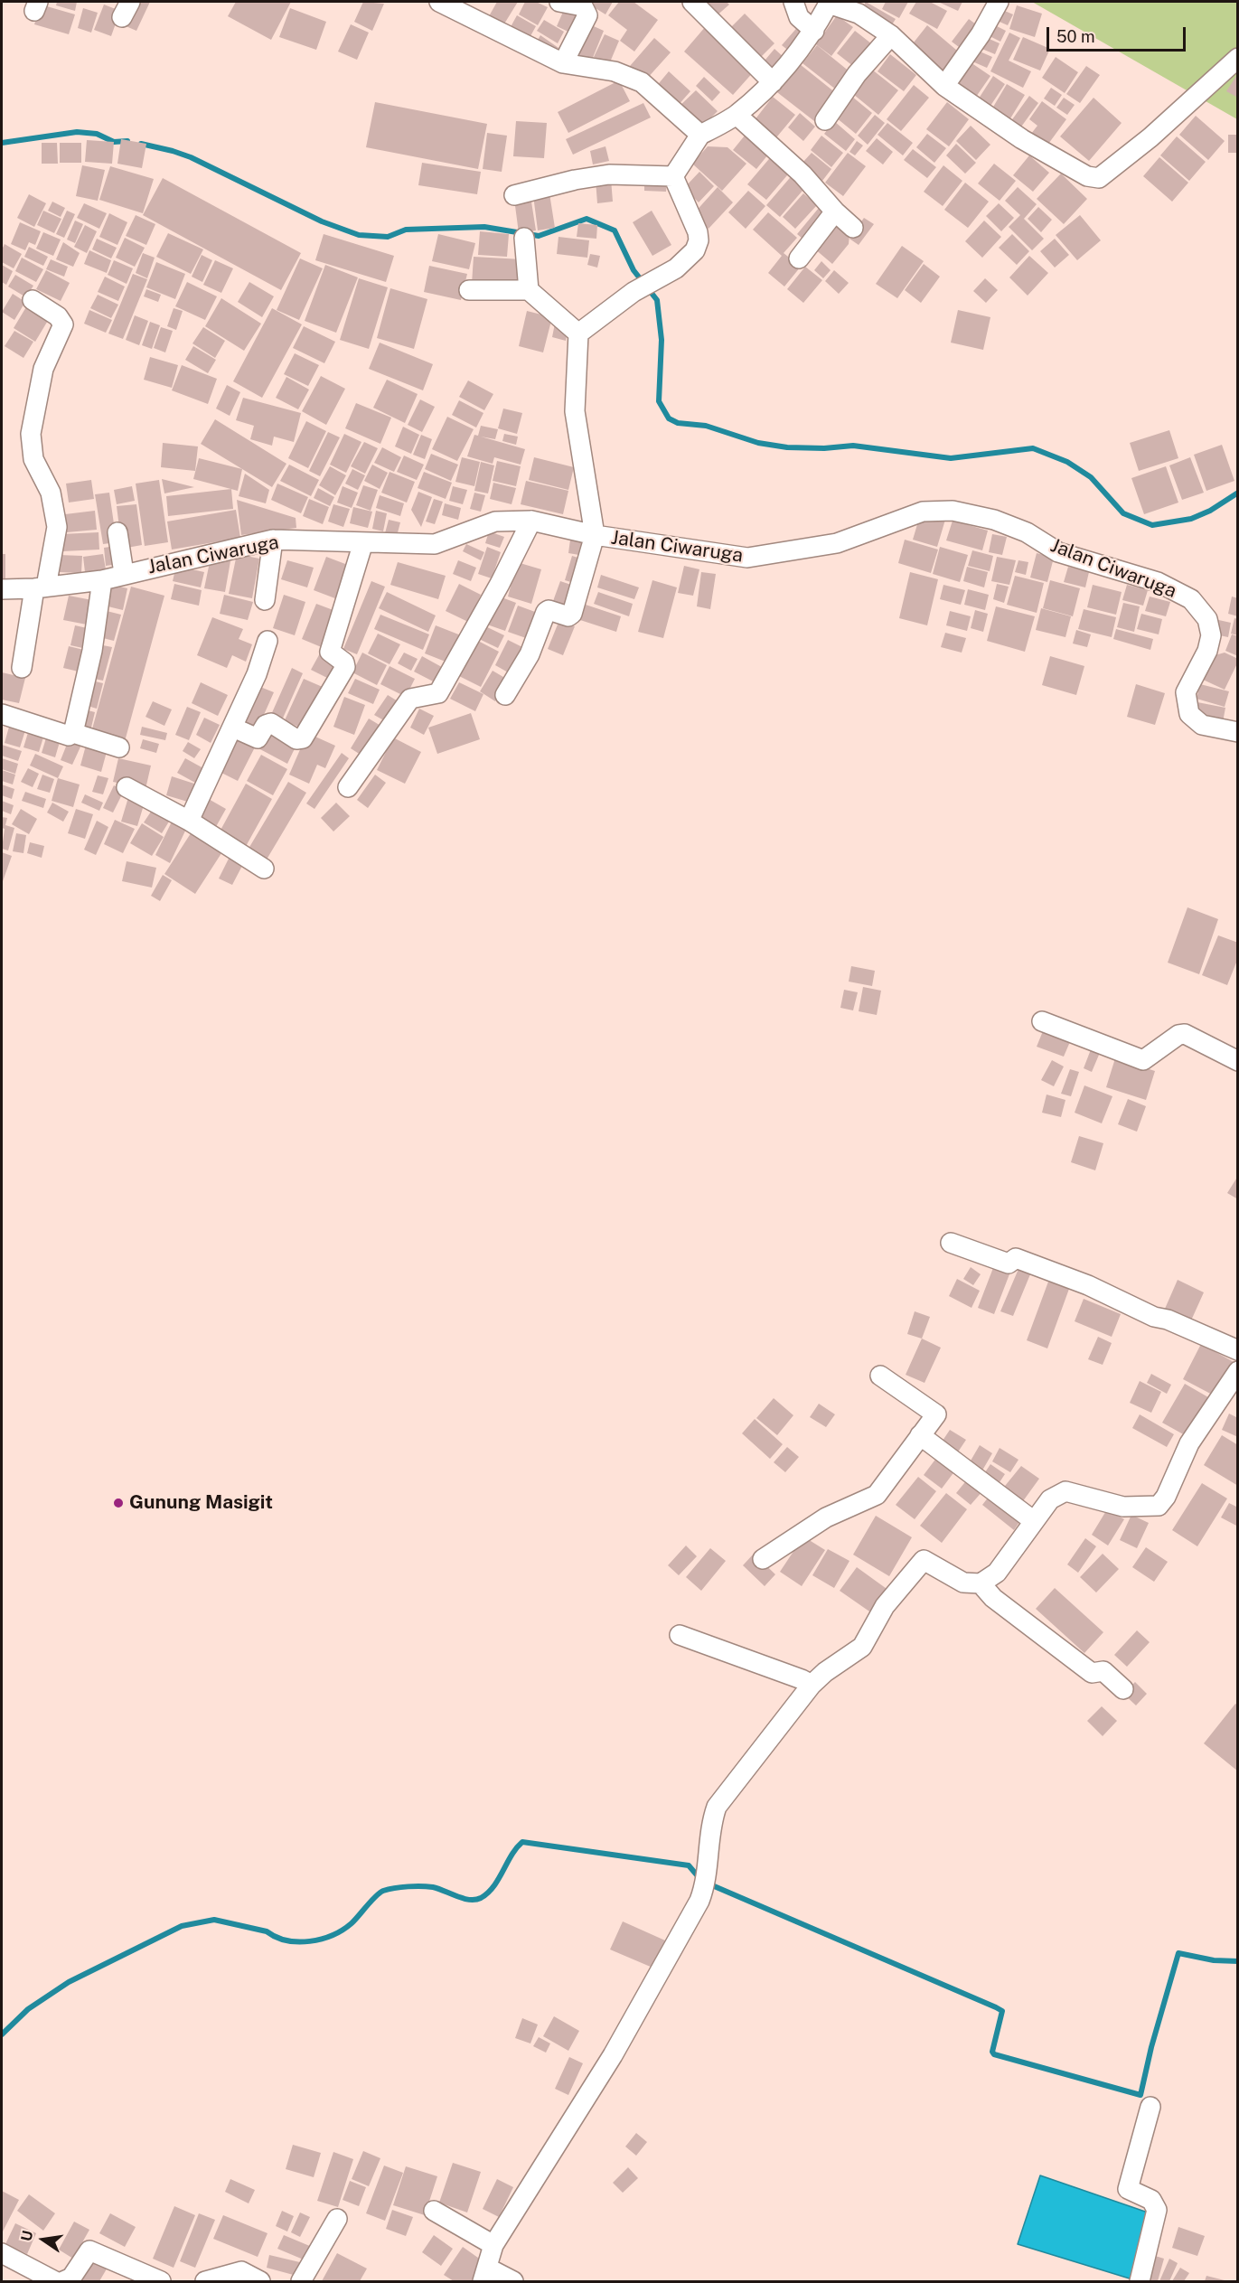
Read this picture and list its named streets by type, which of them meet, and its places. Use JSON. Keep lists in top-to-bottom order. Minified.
{"streets":{"street":["Jalan Ciwaruga"]},"places":["Gunung Masigit"],"scale_bar":"50 m","north":"left"}
